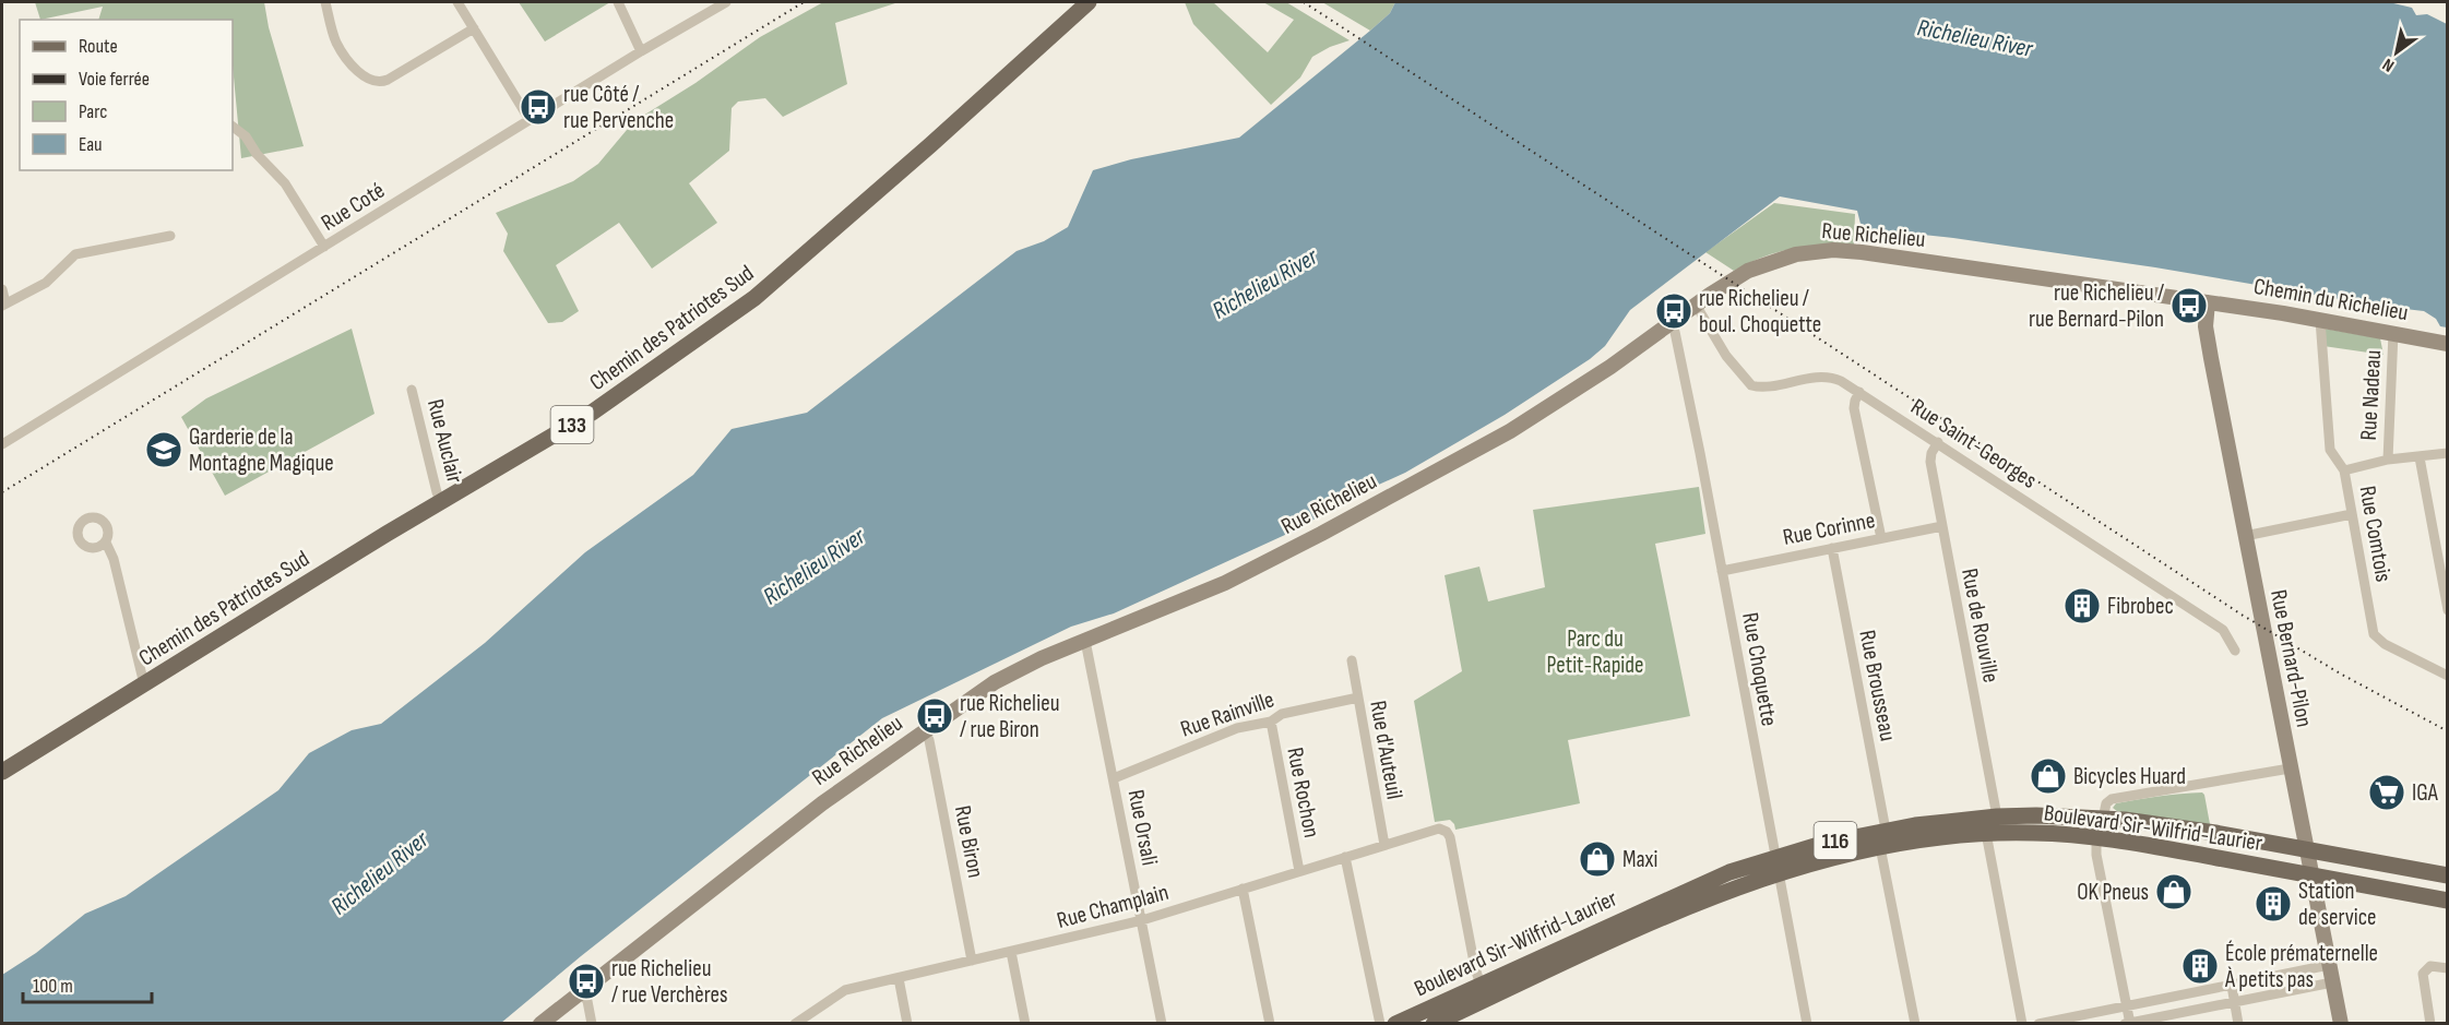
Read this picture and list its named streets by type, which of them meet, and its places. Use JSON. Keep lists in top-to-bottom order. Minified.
{"streets":{"main road":["Rue Richelieu","Chemin du Richelieu","Chemin des Patriotes Sud","133","Rue Bernard-Pilon","Boulevard Sir-Wilfrid-Laurier","116"],"street":["Rue Coté","Rue Nadeau","Rue Auclair","Rue Saint-Georges","Rue Corinne","Rue Comtois","Rue de Rouville","Rue Choquette","Rue Brousseau","Rue Rainville","Rue d'Auteuil","Rue Rochon","Rue Orsali","Rue Biron","Rue Champlain"]},"crossings":[["Rue Richelieu","Chemin du Richelieu"],["Rue Richelieu","Rue Saint-Georges"],["Rue Richelieu","Rue Bernard-Pilon"],["Rue Richelieu","Rue Choquette"],["Rue Richelieu","Rue Orsali"],["Rue Richelieu","Rue Biron"],["Chemin du Richelieu","Rue Nadeau"],["Chemin du Richelieu","Rue Comtois"],["Chemin du Richelieu","Rue Bernard-Pilon"],["Chemin des Patriotes Sud","Rue Auclair"],["Rue Saint-Georges","Rue de Rouville"],["Rue Corinne","Rue de Rouville"],["Rue Corinne","Rue Choquette"],["Rue Corinne","Rue Brousseau"],["Rue de Rouville","Boulevard Sir-Wilfrid-Laurier"],["Rue Bernard-Pilon","Boulevard Sir-Wilfrid-Laurier"],["Rue Bernard-Pilon","116"],["Rue Choquette","Boulevard Sir-Wilfrid-Laurier"],["Rue Brousseau","Boulevard Sir-Wilfrid-Laurier"],["Rue Rainville","Rue d'Auteuil"],["Rue Rainville","Rue Rochon"],["Rue Rainville","Rue Orsali"],["Rue d'Auteuil","Rue Champlain"],["Rue Rochon","Rue Champlain"],["Rue Orsali","Rue Champlain"],["Boulevard Sir-Wilfrid-Laurier","116"],["Boulevard Sir-Wilfrid-Laurier","Rue Champlain"],["Rue Biron","Rue Champlain"]],"water":["Richelieu River"],"parks":["Parc du Petit-Rapide"],"places":{"bus stop":["rue Côté / rue Pervenche","rue Richelieu / rue Bernard-Pilon","rue Richelieu / boul. Choquette","rue Richelieu / rue Biron","rue Richelieu / rue Verchères"],"school or university":["Garderie de la Montagne Magique"],"building":["Fibrobec","Station de service","École prématernelle À petits pas"],"shop":["Bicycles Huard","Maxi","OK Pneus"],"supermarket":["IGA"]},"legend":["Route","Voie ferrée","Parc","Eau"],"scale_bar":"100 m","north":"bottom left"}
